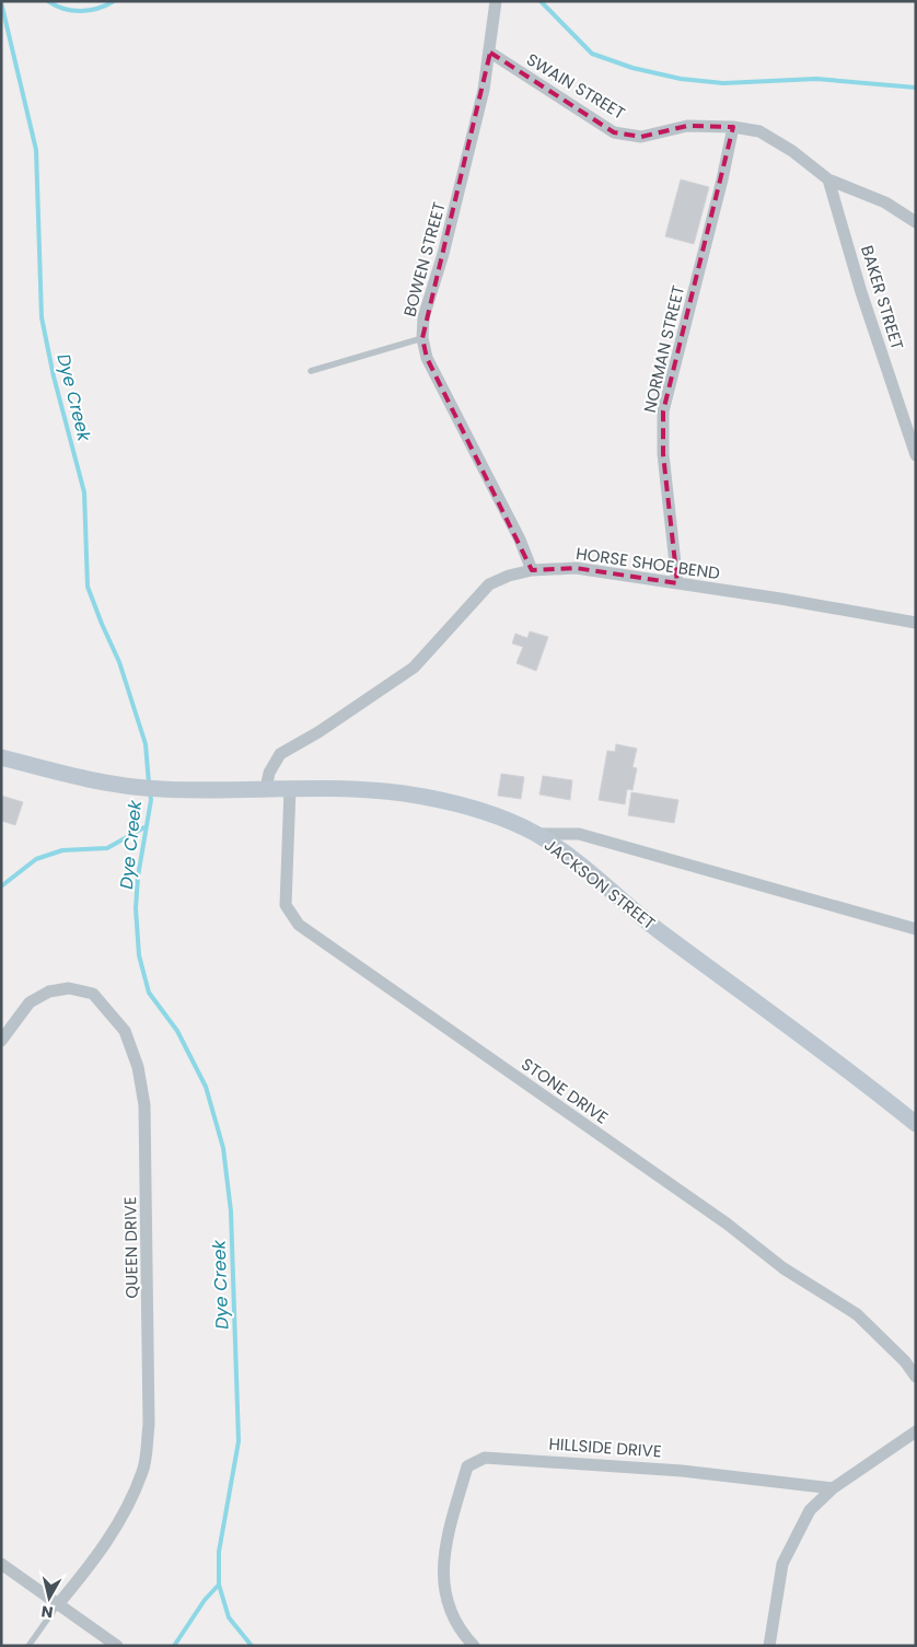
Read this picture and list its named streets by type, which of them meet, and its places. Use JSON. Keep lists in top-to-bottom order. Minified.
{"streets":{"street":["SWAIN STREET","BOWEN STREET","BAKER STREET","NORMAN STREET","HORSE SHOE BEND","JACKSON STREET","STONE DRIVE","QUEEN DRIVE","HILLSIDE DRIVE"]},"crossings":[["SWAIN STREET","BOWEN STREET"],["SWAIN STREET","BAKER STREET"],["SWAIN STREET","NORMAN STREET"],["BOWEN STREET","HORSE SHOE BEND"],["NORMAN STREET","HORSE SHOE BEND"],["HORSE SHOE BEND","JACKSON STREET"],["JACKSON STREET","STONE DRIVE"]],"water":["Dye Creek"],"north":"bottom"}
